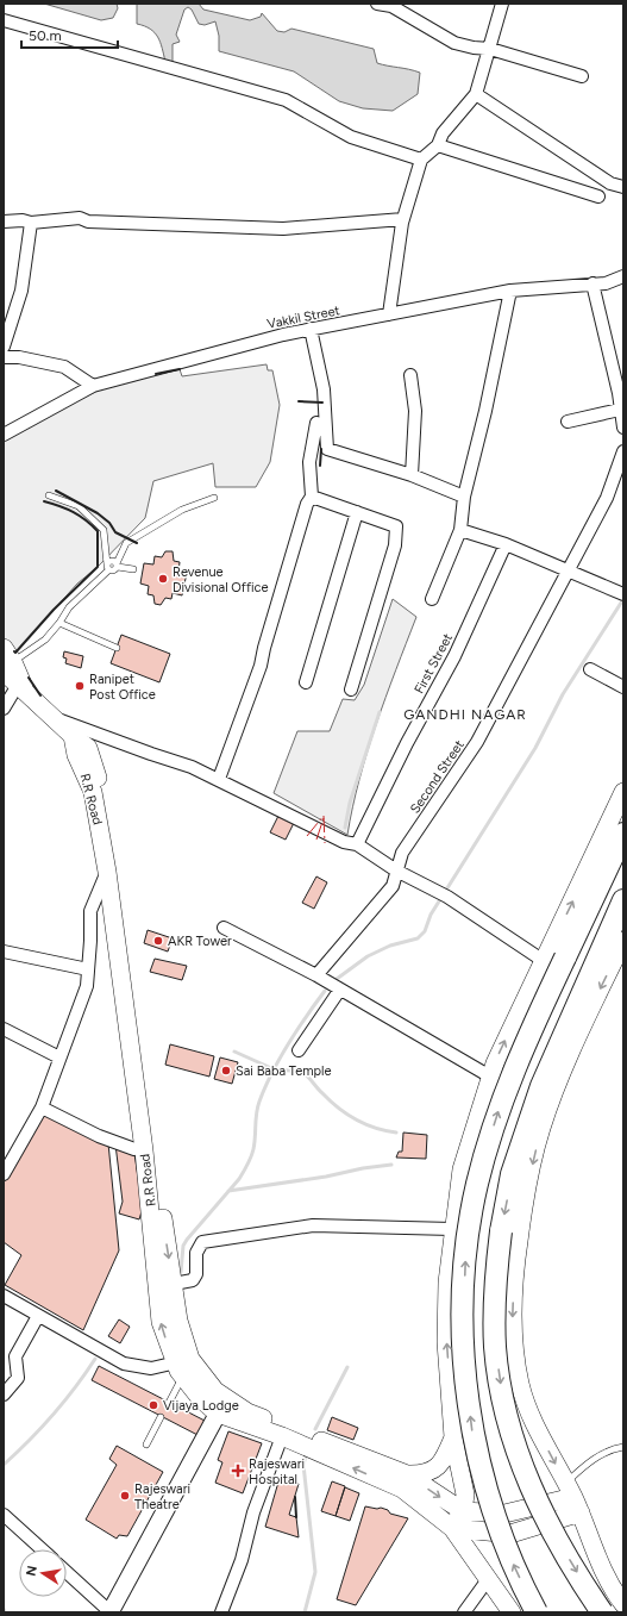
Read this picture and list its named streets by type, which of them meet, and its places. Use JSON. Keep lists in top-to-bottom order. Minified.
{"streets":{"main road":["R.R Road"],"street":["Vakkil Street","First Street","Second Street"]},"districts":["GANDHI NAGAR"],"places":{"other":["Revenue Divisional Office","Ranipet Post Office","AKR Tower","Sai Baba Temple","Vijaya Lodge","Rajeswari Theatre"],"health":["Rajeswari Hospital"]},"scale_bar":"50 m","north":"left"}
